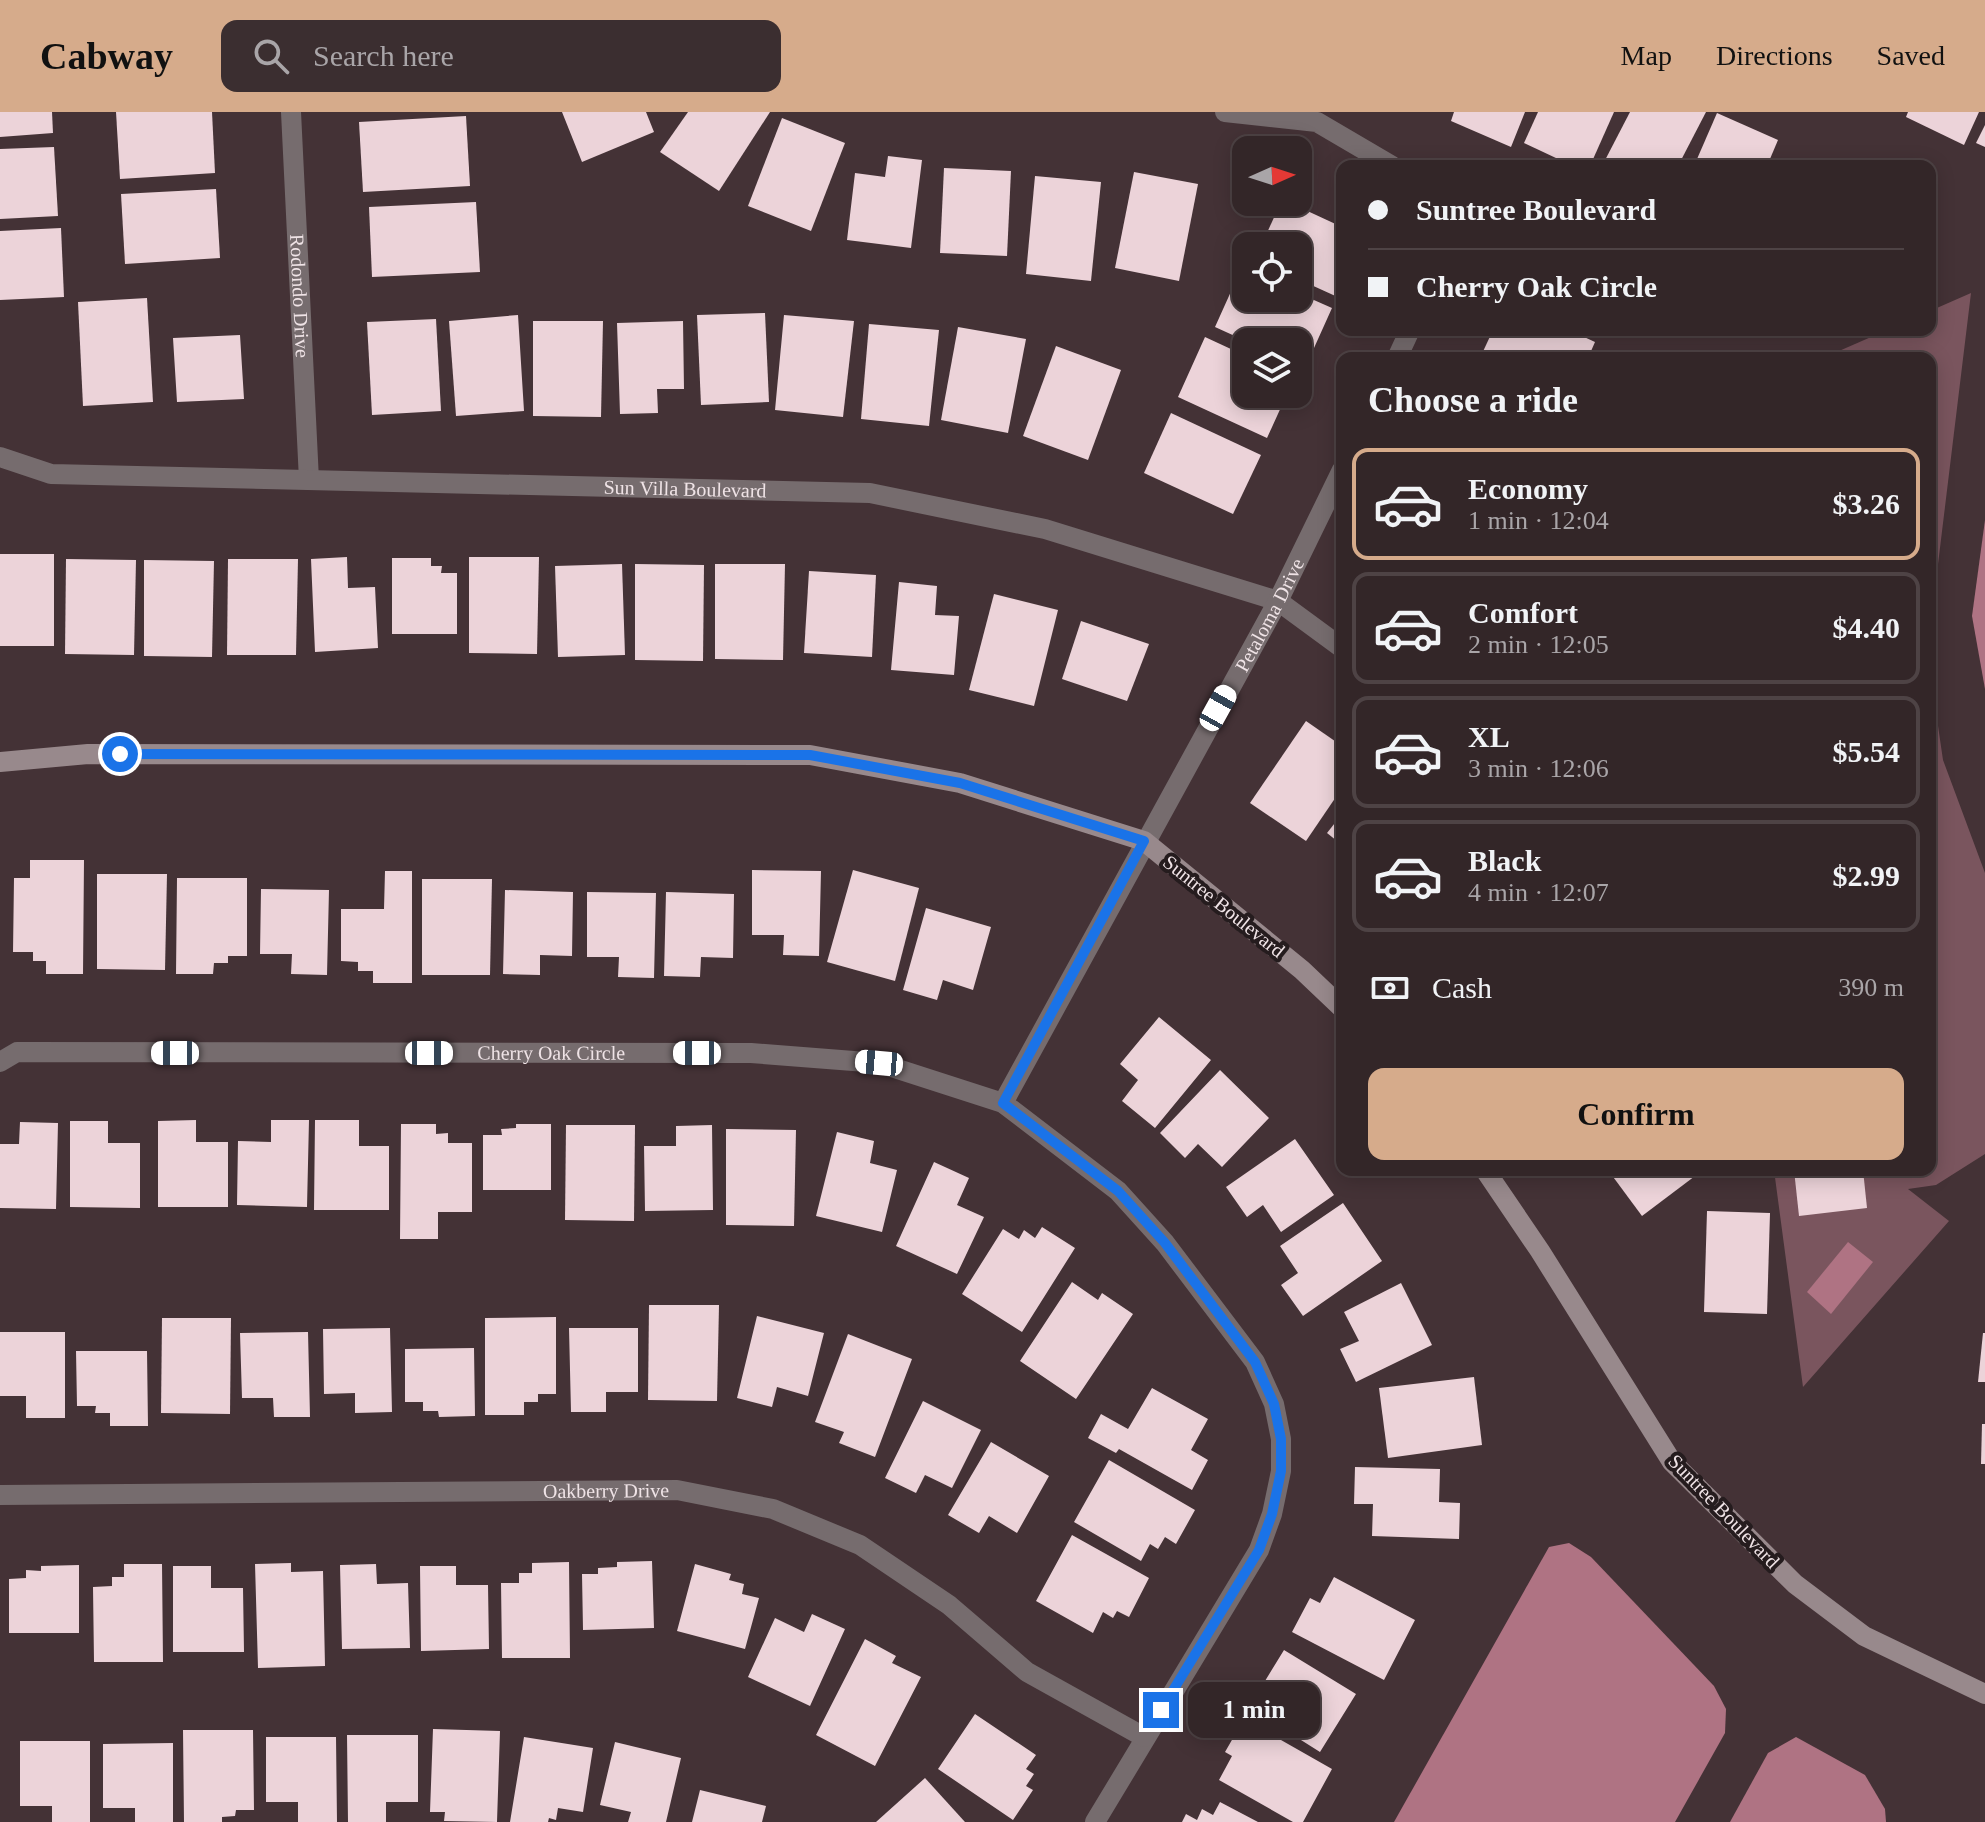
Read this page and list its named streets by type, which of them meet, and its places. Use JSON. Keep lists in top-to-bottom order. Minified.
{"streets":{"street":["Rodondo Drive","Sun Villa Boulevard","Petaloma Drive","Suntree Boulevard","Cherry Oak Circle","Oakberry Drive"]},"crossings":[["Rodondo Drive","Sun Villa Boulevard"],["Sun Villa Boulevard","Petaloma Drive"],["Petaloma Drive","Suntree Boulevard"],["Cherry Oak Circle","Oakberry Drive"]],"north":"right","page":{"header":"Cabway","search":"Search here","nav":["Map","Directions","Saved"],"banner":["Suntree Boulevard","Cherry Oak Circle"],"heading":"Choose a ride","list":[{"name":"Economy","note":"1 min · 12:04","value":"$3.26"},{"name":"Comfort","note":"2 min · 12:05","value":"$4.40"},{"name":"XL","note":"3 min · 12:06","value":"$5.54"},{"name":"Black","note":"4 min · 12:07","value":"$2.99"}],"pay":["Cash","390 m"],"buttons":"Confirm","bubble":"1 min"}}
